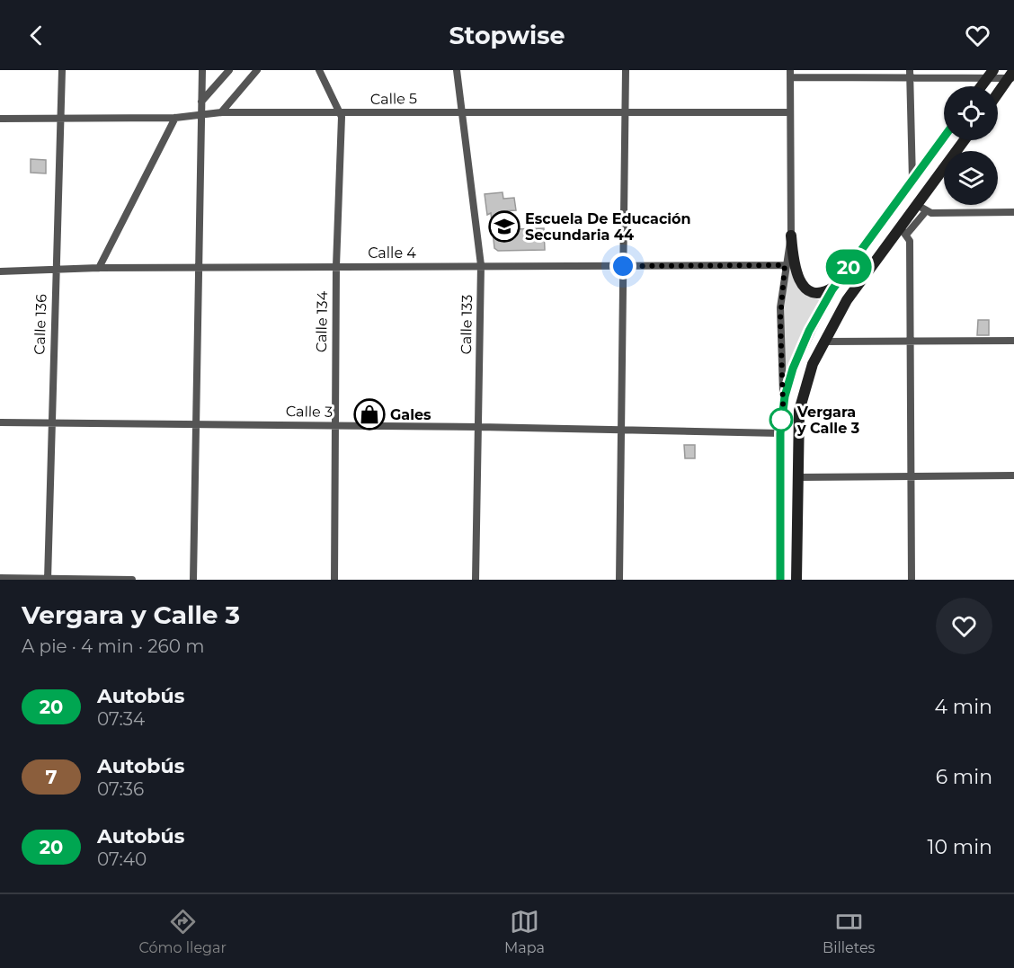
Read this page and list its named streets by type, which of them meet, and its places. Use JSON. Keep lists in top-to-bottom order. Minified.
{"streets":{"street":["Calle 5","Calle 4","Calle 134","Calle 136","Calle 133","Calle 3"]},"crossings":[["Calle 5","Calle 134"],["Calle 5","Calle 136"],["Calle 5","Calle 133"],["Calle 4","Calle 134"],["Calle 4","Calle 136"],["Calle 4","Calle 133"],["Calle 134","Calle 3"],["Calle 136","Calle 3"],["Calle 133","Calle 3"]],"places":{"school or university":["Escuela De Educación Secundaria 44"],"shop":["Gales"],"other":["Vergara y Calle 3"]},"lines":["bus line 20"],"page":{"header":"Stopwise","on_map":"20","heading":["Vergara y Calle 3","A pie · 4 min · 260 m"],"list":[{"mark":"20","name":"Autobús","note":"07:34","value":"4 min"},{"mark":"7","name":"Autobús","note":"07:36","value":"6 min"},{"mark":"20","name":"Autobús","note":"07:40","value":"10 min"}],"tabs":["Cómo llegar","Mapa","Billetes"]}}
